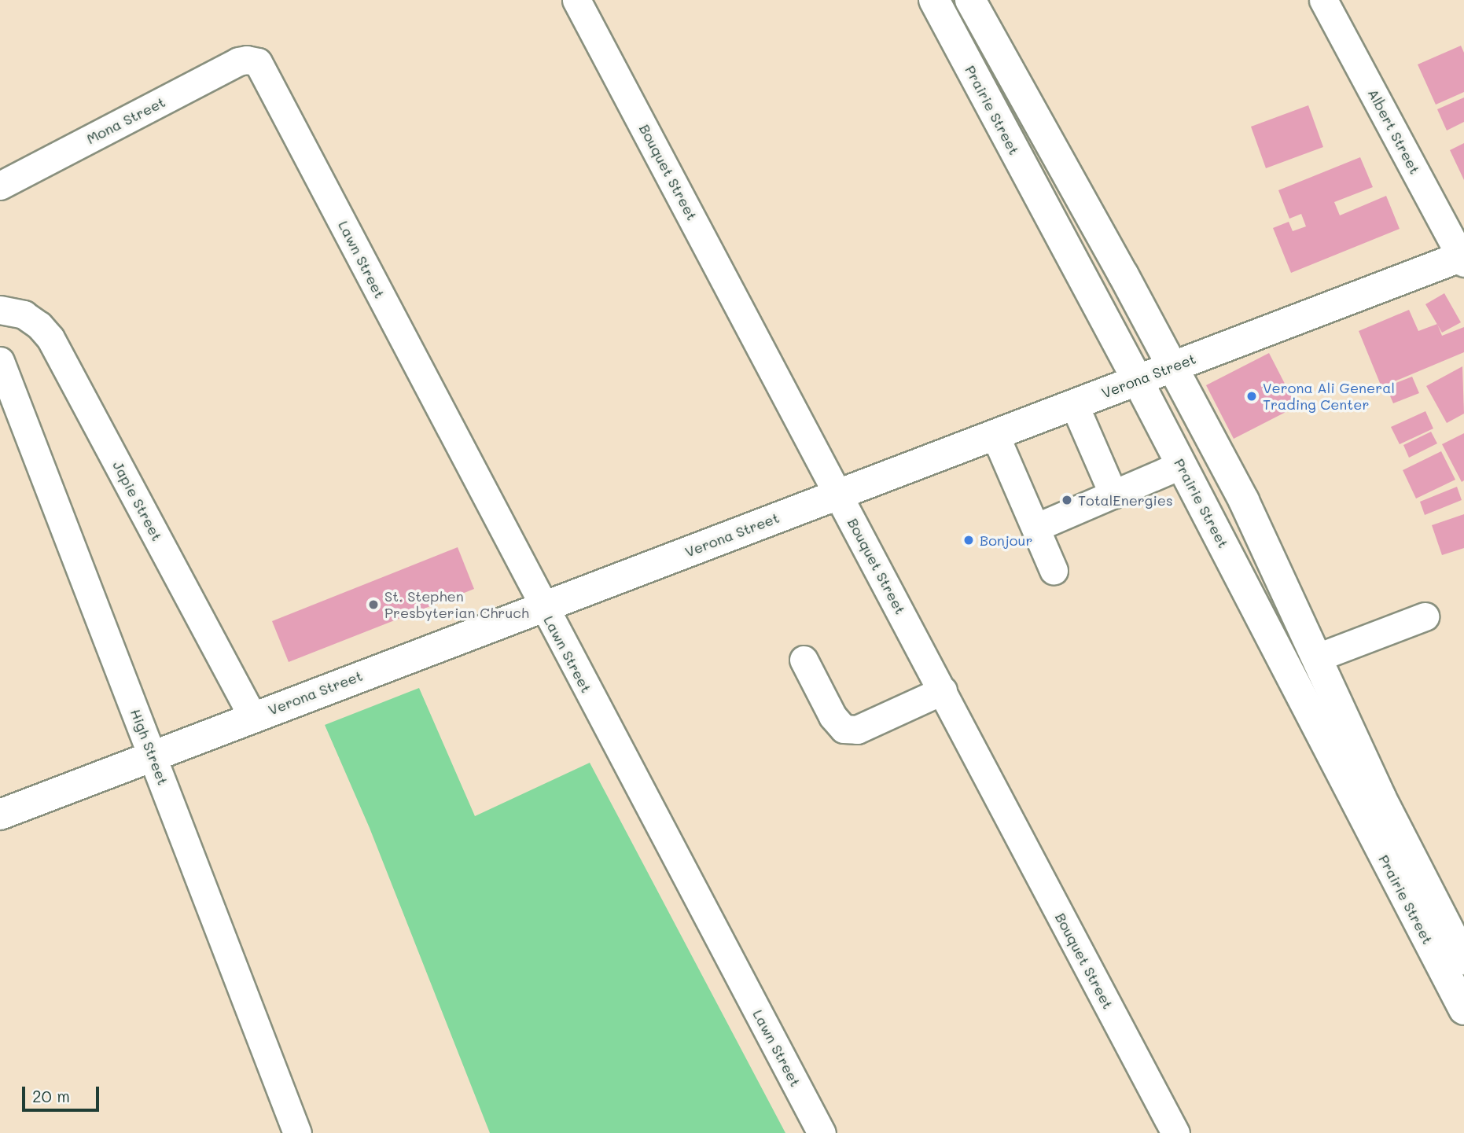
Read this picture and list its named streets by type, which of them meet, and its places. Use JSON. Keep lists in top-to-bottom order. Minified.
{"streets":{"main road":["Prairie Street","Verona Street"],"street":["Mona Street","Albert Street","Bouquet Street","Lawn Street","Japie Street","High Street"]},"crossings":[["Prairie Street","Verona Street"],["Mona Street","Lawn Street"],["Albert Street","Verona Street"],["Bouquet Street","Verona Street"],["Lawn Street","Verona Street"],["Verona Street","Japie Street"],["Verona Street","High Street"]],"places":["Verona Ali General Trading Center","TotalEnergies","Bonjour","St. Stephen Presbyterian Chruch"],"scale_bar":"20 m"}
